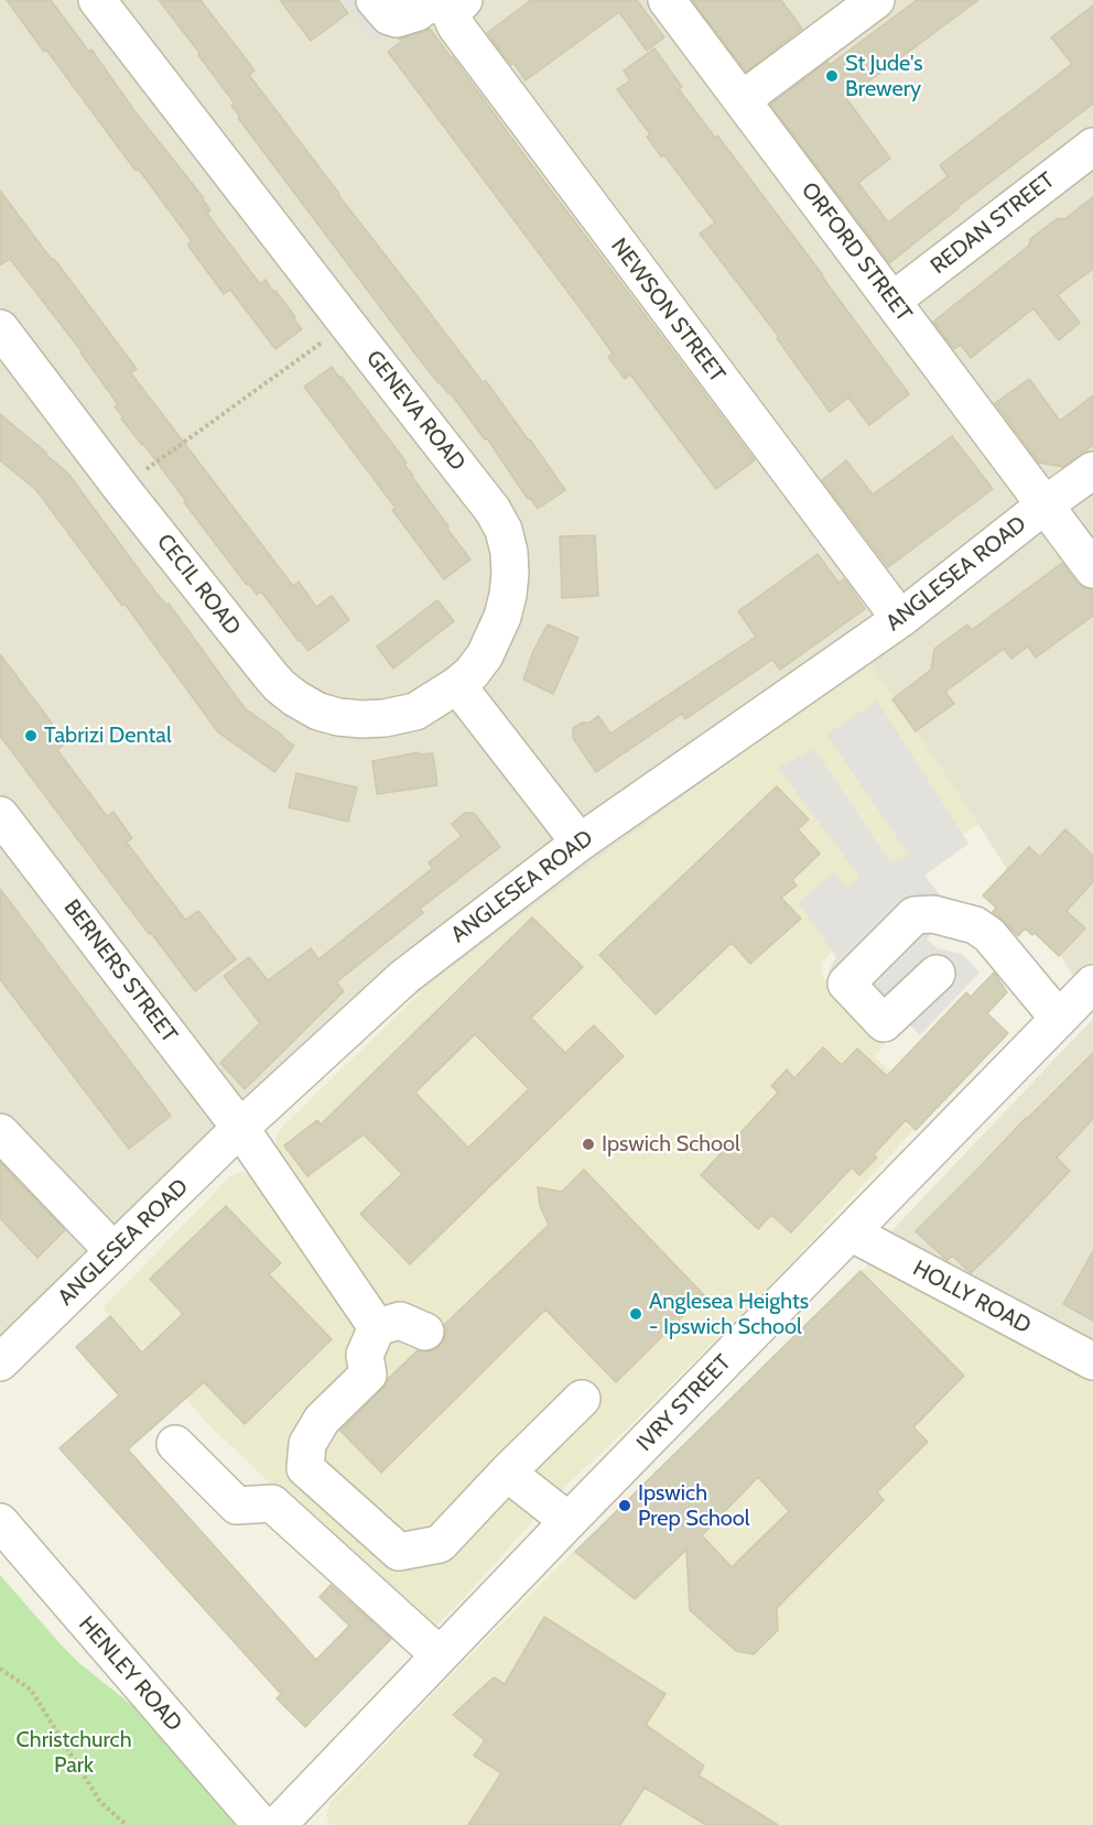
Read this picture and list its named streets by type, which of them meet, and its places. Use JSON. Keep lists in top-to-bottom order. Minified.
{"streets":{"street":["REDAN STREET","ORFORD STREET","NEWSON STREET","GENEVA ROAD","ANGLESEA ROAD","CECIL ROAD","BERNERS STREET","HOLLY ROAD","IVRY STREET","HENLEY ROAD"]},"crossings":[["REDAN STREET","ORFORD STREET"],["ORFORD STREET","ANGLESEA ROAD"],["NEWSON STREET","ANGLESEA ROAD"],["GENEVA ROAD","CECIL ROAD"],["ANGLESEA ROAD","BERNERS STREET"],["HOLLY ROAD","IVRY STREET"]],"parks":["Christchurch Park"],"places":["St Jude's Brewery","Tabrizi Dental","Ipswich School","Anglesea Heights - Ipswich School","Ipswich Prep School"]}
